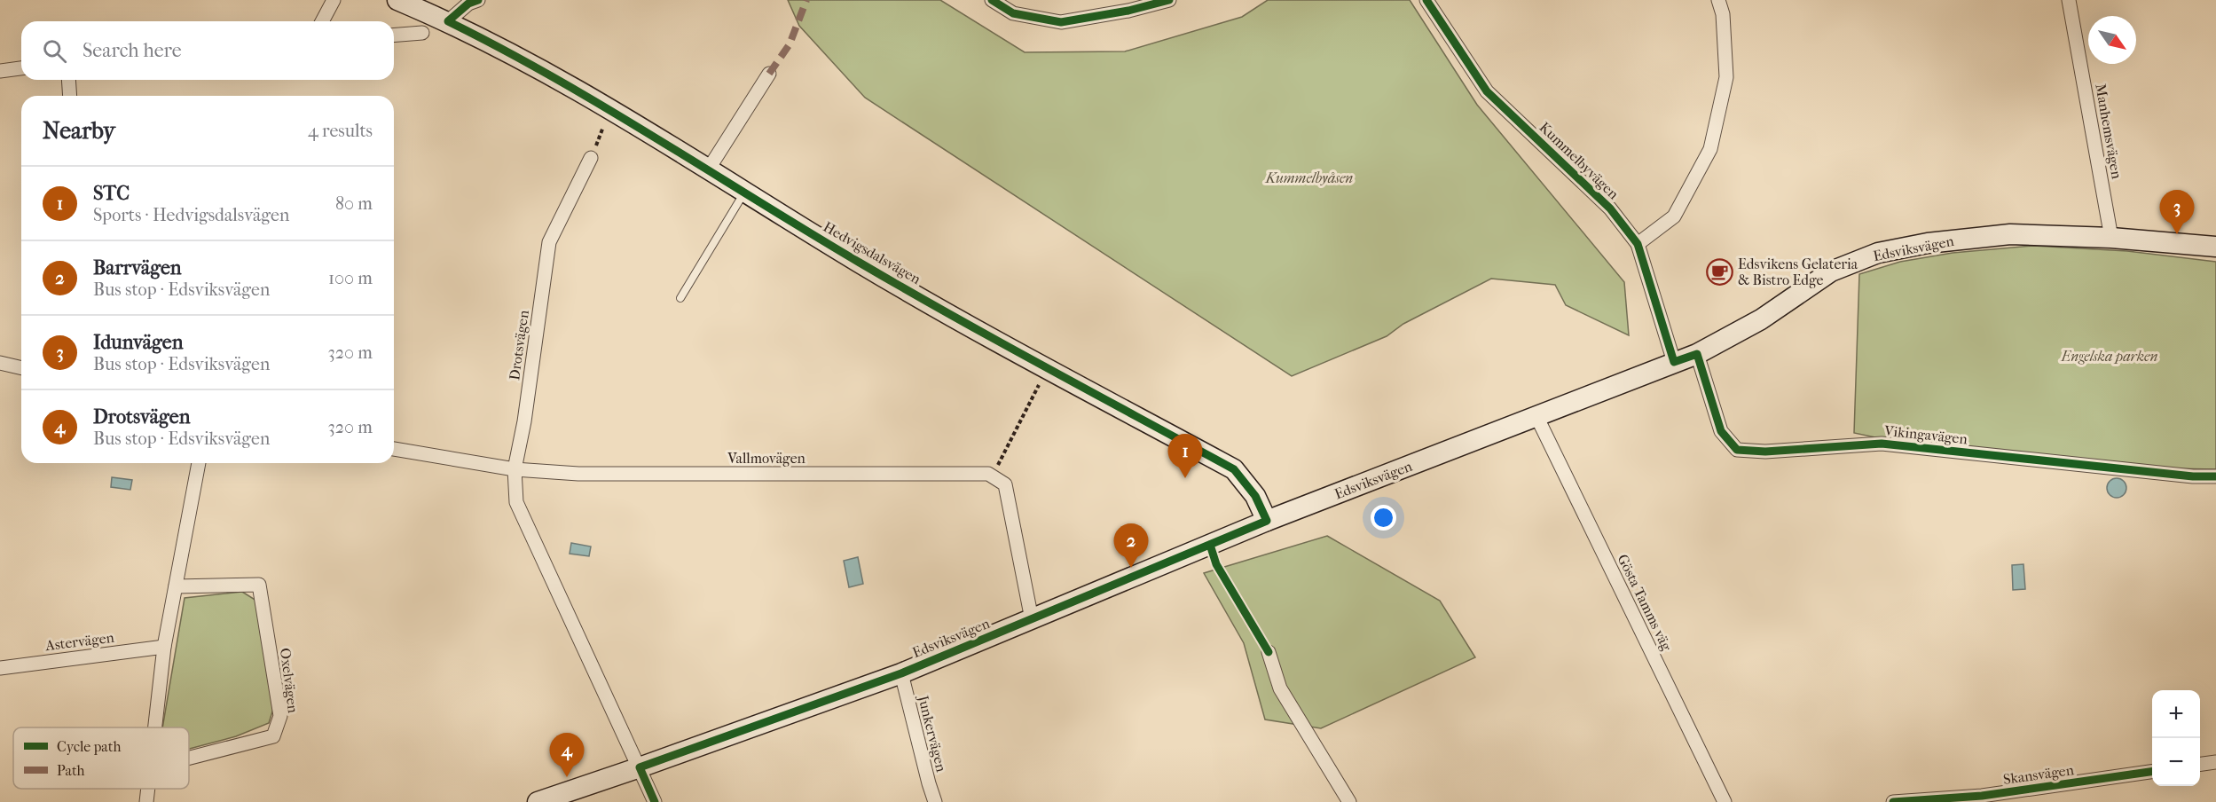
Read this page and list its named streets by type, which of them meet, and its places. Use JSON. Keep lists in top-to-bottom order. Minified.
{"streets":{"street":["Manhemsvägen","Kummelbyvägen","Edsviksvägen","Hedvigsdalsvägen","Drotsvägen","Vikingavägen","Vallmovägen","Gösta Tamms väg","Astervägen","Oxelvägen","Junkervägen","Skansvägen"]},"crossings":[["Manhemsvägen","Edsviksvägen"],["Kummelbyvägen","Edsviksvägen"],["Edsviksvägen","Hedvigsdalsvägen"],["Edsviksvägen","Drotsvägen"],["Edsviksvägen","Vikingavägen"],["Edsviksvägen","Gösta Tamms väg"],["Edsviksvägen","Junkervägen"],["Drotsvägen","Vallmovägen"]],"parks":["Kummelbyåsen","Engelska parken"],"places":{"cafe":["Edsvikens Gelateria & Bistro Edge"]},"legend":["Cycle path","Path"],"north":"bottom right","page":{"search":"Search here","heading":["Nearby","4 results"],"list":[{"mark":"1","name":"STC","note":"Sports · Hedvigsdalsvägen","value":"80 m"},{"mark":"2","name":"Barrvägen","note":"Bus stop · Edsviksvägen","value":"100 m"},{"mark":"3","name":"Idunvägen","note":"Bus stop · Edsviksvägen","value":"320 m"},{"mark":"4","name":"Drotsvägen","note":"Bus stop · Edsviksvägen","value":"320 m"}],"pins":["3","1","2","4"],"map_buttons":["+","−"]}}
